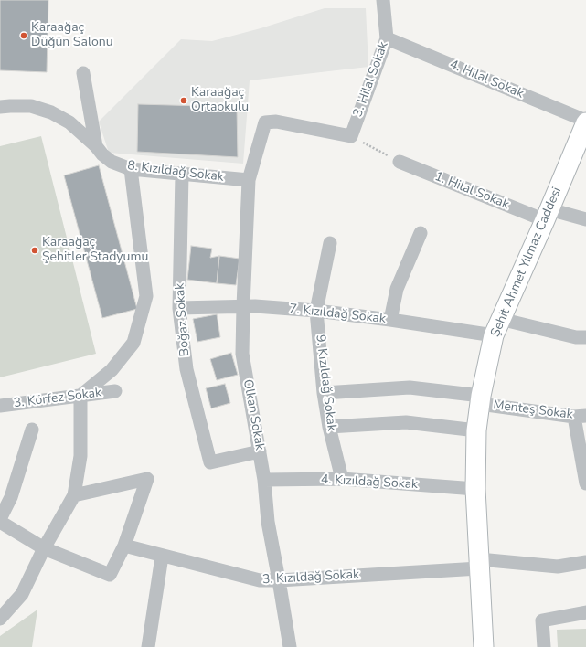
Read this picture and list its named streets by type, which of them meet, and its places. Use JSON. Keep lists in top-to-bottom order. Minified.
{"streets":{"street":["3. Hilal Sokak","4. Hilal Sokak","8. Kızıldağ Sokak","1. Hilal Sokak","Şehit Ahmet Yılmaz Caddesi","7. Kızıldağ Sokak","Boğaz Sokak","9. Kızıldağ Sokak","3. Körfez Sokak","Menteş Sokak","Olkan Sokak","4. Kızıldağ Sokak","3. Kızıldağ Sokak"]},"crossings":[["3. Hilal Sokak","4. Hilal Sokak"],["3. Hilal Sokak","Olkan Sokak"],["4. Hilal Sokak","Şehit Ahmet Yılmaz Caddesi"],["8. Kızıldağ Sokak","Boğaz Sokak"],["8. Kızıldağ Sokak","Olkan Sokak"],["1. Hilal Sokak","Şehit Ahmet Yılmaz Caddesi"],["Şehit Ahmet Yılmaz Caddesi","7. Kızıldağ Sokak"],["Şehit Ahmet Yılmaz Caddesi","Menteş Sokak"],["Şehit Ahmet Yılmaz Caddesi","4. Kızıldağ Sokak"],["Şehit Ahmet Yılmaz Caddesi","3. Kızıldağ Sokak"],["7. Kızıldağ Sokak","Boğaz Sokak"],["7. Kızıldağ Sokak","9. Kızıldağ Sokak"],["7. Kızıldağ Sokak","Olkan Sokak"],["Boğaz Sokak","Olkan Sokak"],["9. Kızıldağ Sokak","Menteş Sokak"],["9. Kızıldağ Sokak","4. Kızıldağ Sokak"],["Olkan Sokak","4. Kızıldağ Sokak"],["Olkan Sokak","3. Kızıldağ Sokak"]],"places":["Karaağaç Düğün Salonu","Karaağaç Ortaokulu","Karaağaç Şehitler Stadyumu"]}
